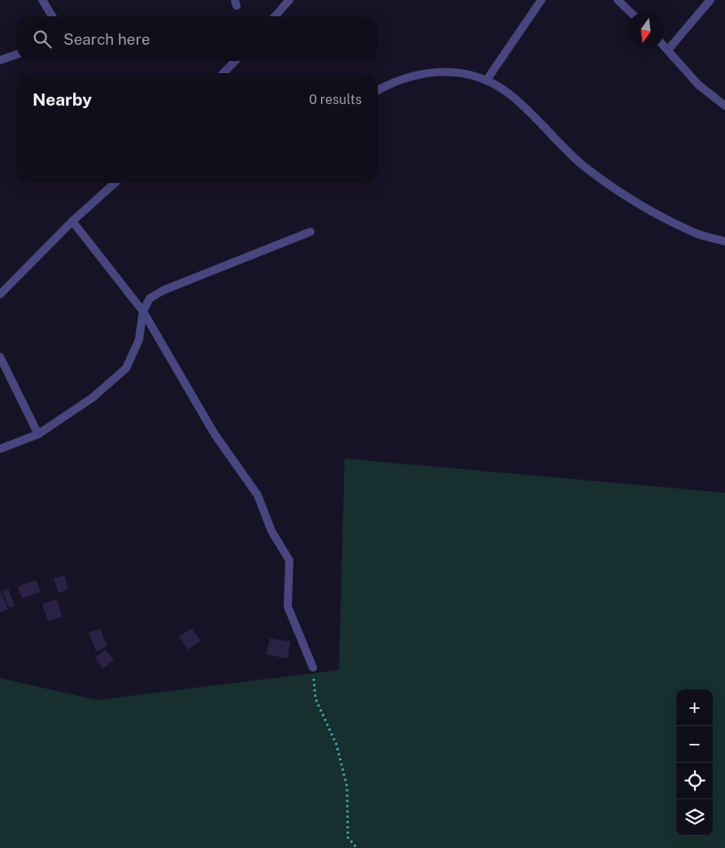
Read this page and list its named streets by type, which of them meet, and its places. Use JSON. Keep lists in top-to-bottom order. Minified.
{"north":"bottom","page":{"search":"Search here","heading":["Nearby","0 results"],"map_buttons":["+","−"]}}
